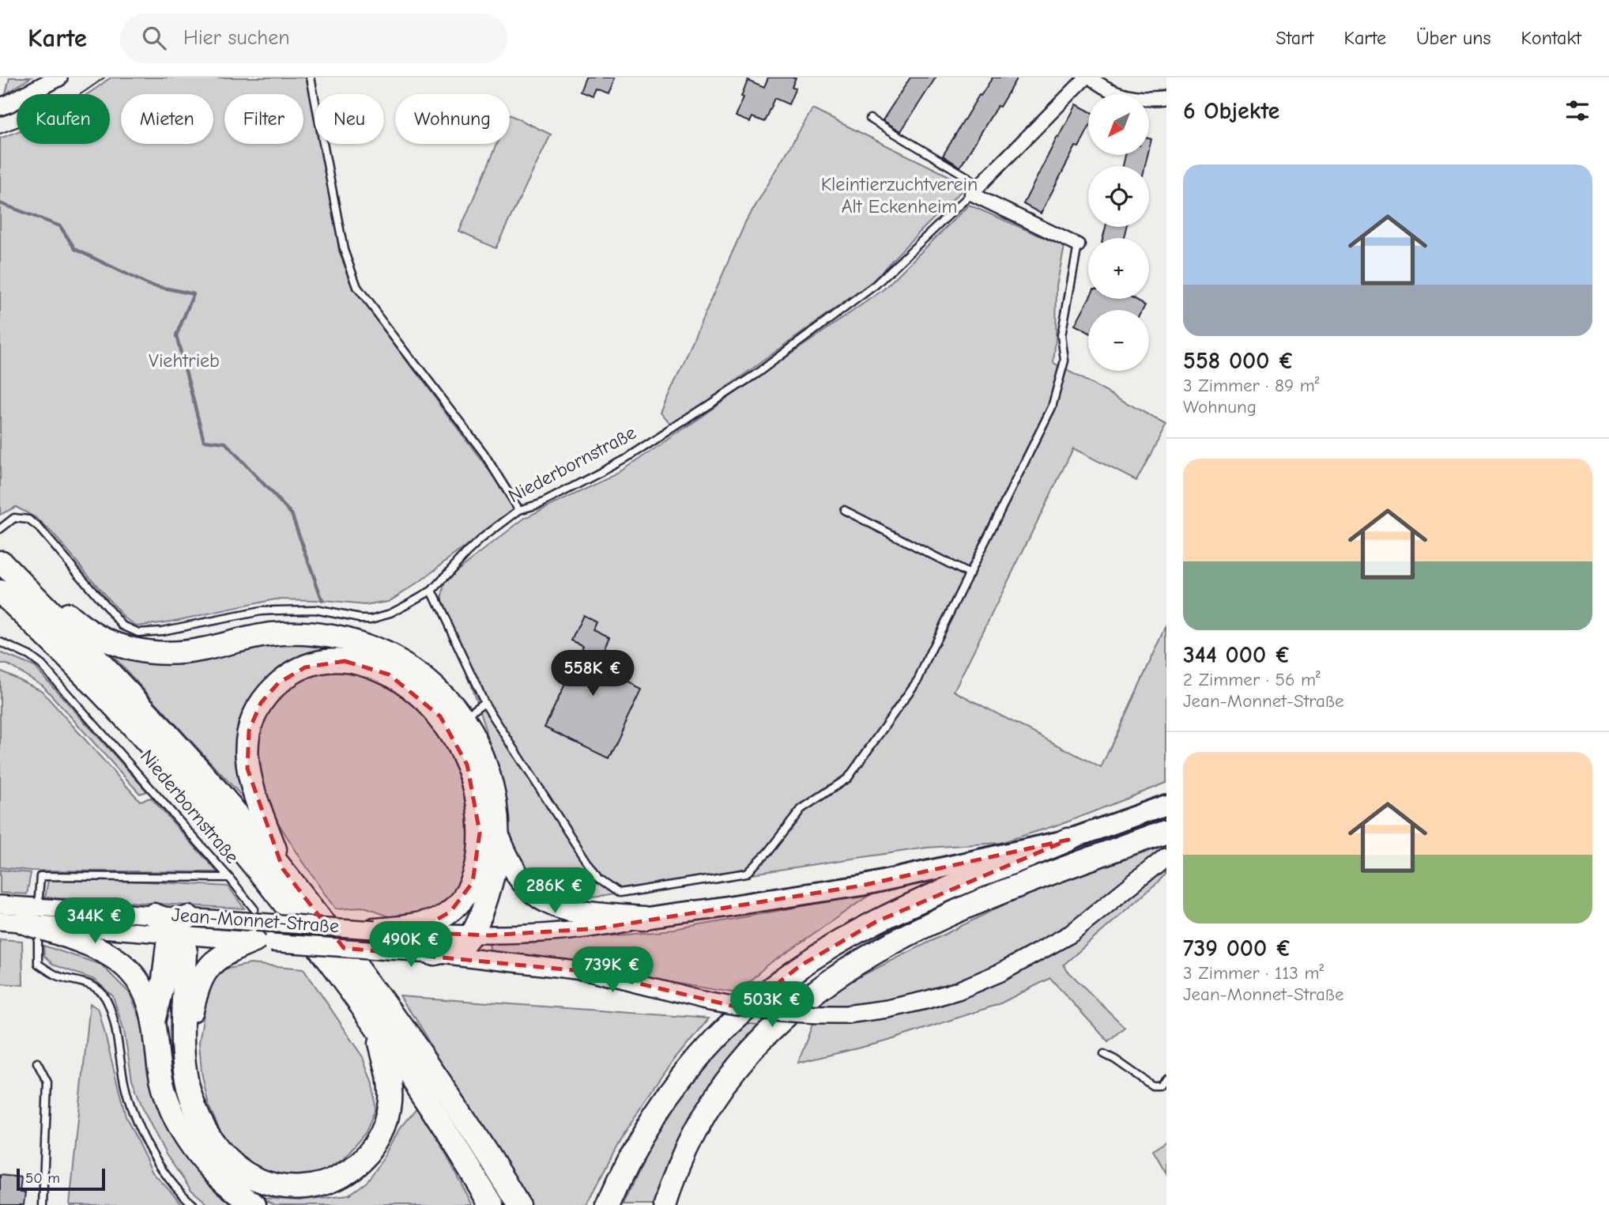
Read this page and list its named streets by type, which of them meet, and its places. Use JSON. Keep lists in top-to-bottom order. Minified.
{"streets":{"main road":["Jean-Monnet-Straße"],"street":["Niederbornstraße"]},"parks":["Kleintierzuchtverein Alt Eckenheim","Viehtrieb"],"scale_bar":"50 m","north":"bottom left","page":{"header":"Karte","search":"Hier suchen","nav":["Start","Karte","Über uns","Kontakt"],"heading":"6 Objekte","map_buttons":["+","−"],"chip":["Kaufen","Mieten","Filter","Neu","Wohnung"],"list":[{"name":"558 000 €","note":"3 Zimmer · 89 m² · Wohnung"},{"name":"344 000 €","note":"2 Zimmer · 56 m² · Jean-Monnet-Straße"},{"name":"739 000 €","note":"3 Zimmer · 113 m² · Jean-Monnet-Straße"}],"price":["558K €","286K €","344K €","490K €","739K €","503K €"],"scale":"50 m"}}
